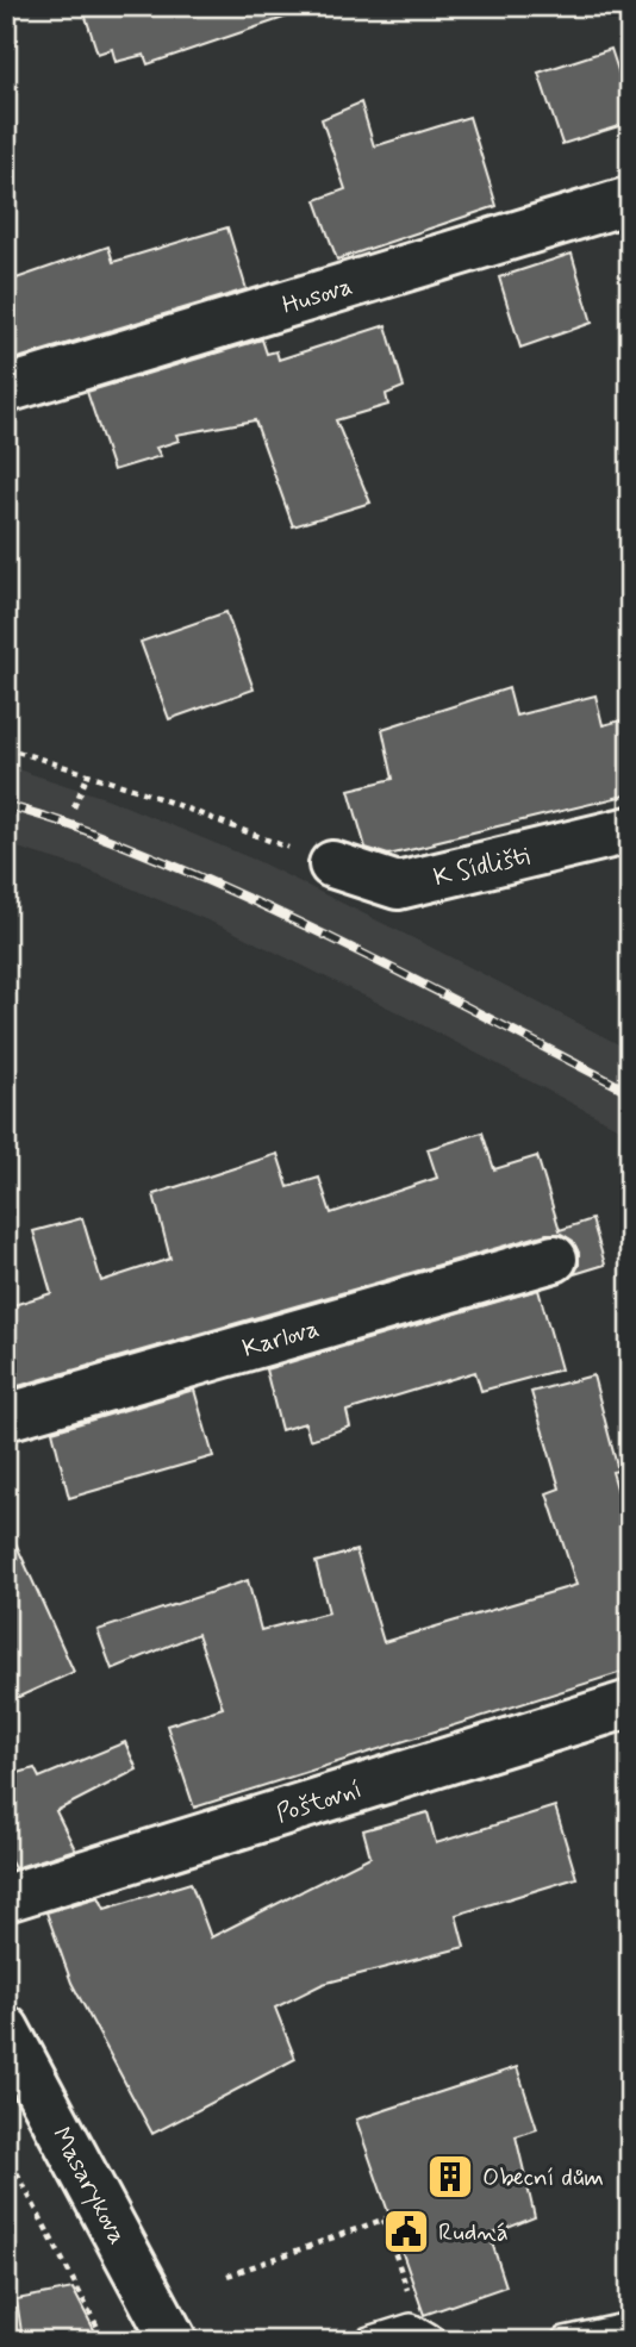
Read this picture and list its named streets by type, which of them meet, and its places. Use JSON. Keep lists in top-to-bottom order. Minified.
{"streets":{"street":["Husova","K Sídlišti","Karlova","Poštovní","Masarykova"]},"places":{"building":["Obecní dům"],"public building":["Rudná"]}}
